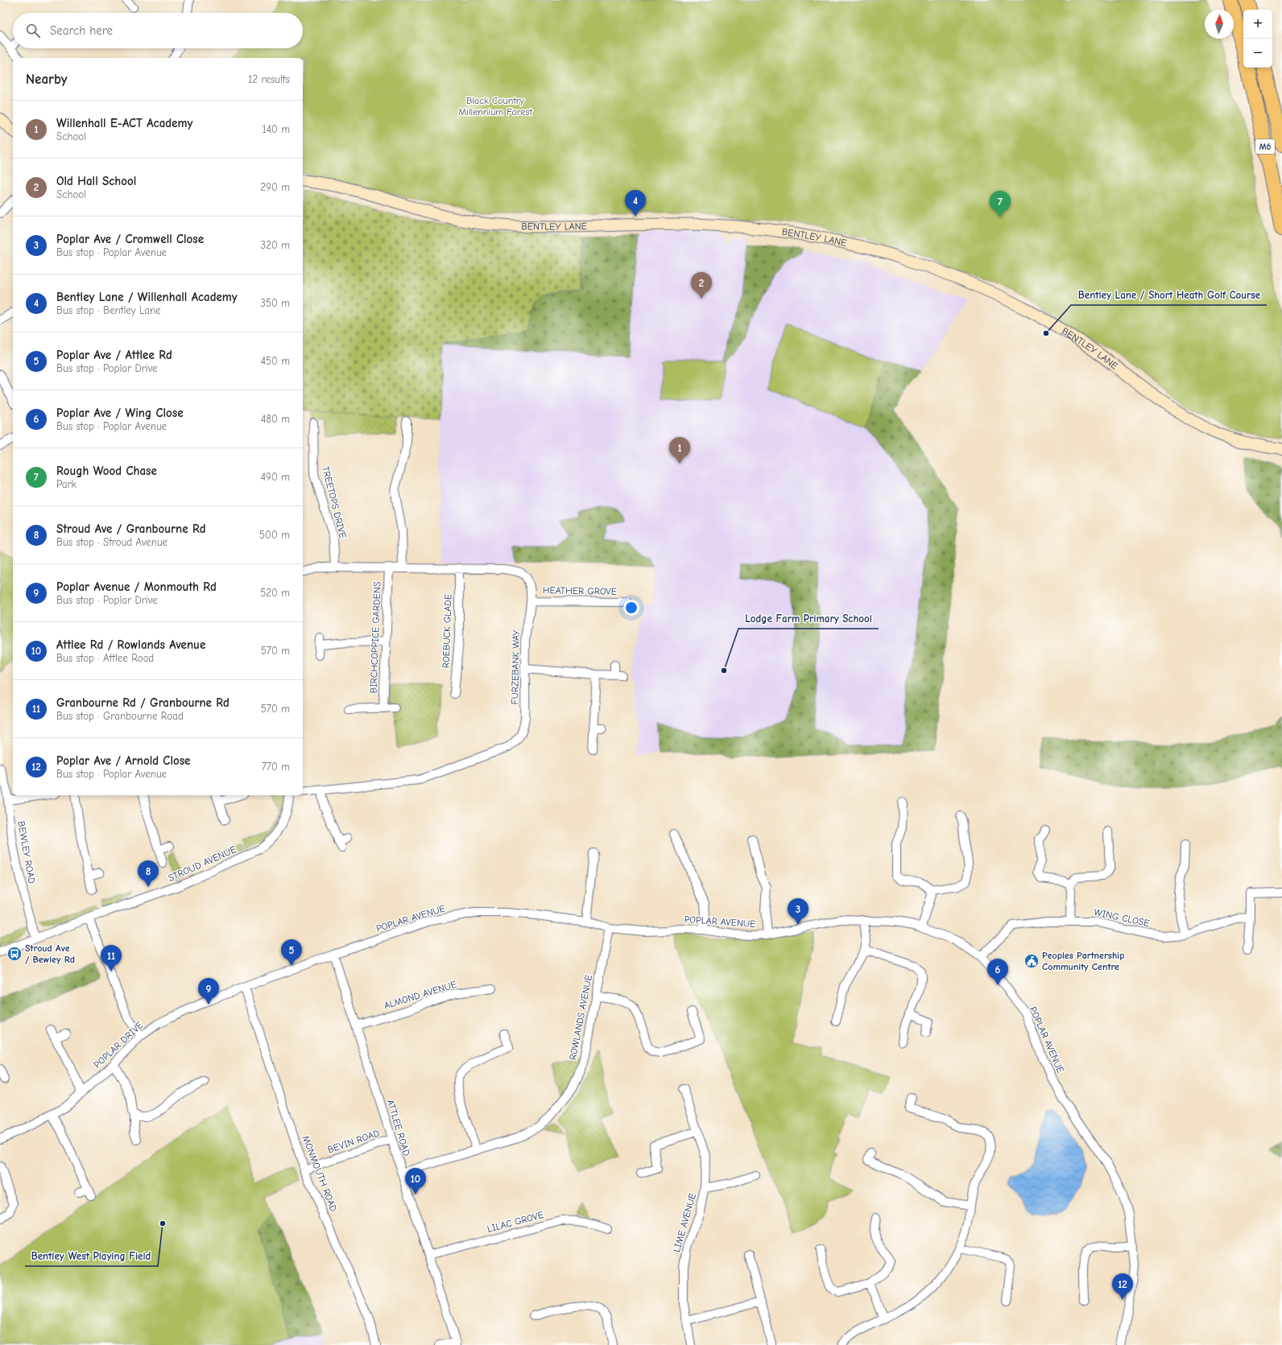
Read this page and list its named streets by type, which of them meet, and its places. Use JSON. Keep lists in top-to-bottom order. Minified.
{"streets":{"highway":["M6"],"street":["BENTLEY LANE","TREETOPS DRIVE","HEATHER GROVE","ROEBUCK GLADE","BIRCHCOPPICE GARDENS","FURZEBANK WAY","BEWLEY ROAD","STROUD AVENUE","WING CLOSE","POPLAR AVENUE","ALMOND AVENUE","ROWLANDS AVENUE","POPLAR DRIVE","ATTLEE ROAD","BEVIN ROAD","MONMOUTH ROAD","LILAC GROVE","LIME AVENUE"]},"crossings":[["TREETOPS DRIVE","FURZEBANK WAY"],["HEATHER GROVE","FURZEBANK WAY"],["ROEBUCK GLADE","FURZEBANK WAY"],["BIRCHCOPPICE GARDENS","FURZEBANK WAY"],["BEWLEY ROAD","STROUD AVENUE"],["WING CLOSE","POPLAR AVENUE"],["POPLAR AVENUE","ROWLANDS AVENUE"],["POPLAR AVENUE","POPLAR DRIVE"],["POPLAR AVENUE","ATTLEE ROAD"],["ALMOND AVENUE","ATTLEE ROAD"],["ROWLANDS AVENUE","ATTLEE ROAD"],["POPLAR DRIVE","ATTLEE ROAD"],["POPLAR DRIVE","MONMOUTH ROAD"],["ATTLEE ROAD","BEVIN ROAD"],["ATTLEE ROAD","LILAC GROVE"],["BEVIN ROAD","MONMOUTH ROAD"]],"parks":["Black Country Millennium Forest"],"places":{"other":["Bentley Lane / Short Heath Golf Course","Lodge Farm Primary School","Bentley West Playing Field"],"bus stop":["Stroud Ave / Bewley Rd"],"public building":["Peoples Partnership Community Centre"]},"north":"top","page":{"map_buttons":["+","−"],"search":"Search here","heading":["Nearby","12 results"],"list":[{"mark":"1","name":"Willenhall E-ACT Academy","note":"School","value":"140 m"},{"mark":"2","name":"Old Hall School","note":"School","value":"290 m"},{"mark":"3","name":"Poplar Ave / Cromwell Close","note":"Bus stop · Poplar Avenue","value":"320 m"},{"mark":"4","name":"Bentley Lane / Willenhall Academy","note":"Bus stop · Bentley Lane","value":"350 m"},{"mark":"5","name":"Poplar Ave / Attlee Rd","note":"Bus stop · Poplar Drive","value":"450 m"},{"mark":"6","name":"Poplar Ave / Wing Close","note":"Bus stop · Poplar Avenue","value":"480 m"},{"mark":"7","name":"Rough Wood Chase","note":"Park","value":"490 m"},{"mark":"8","name":"Stroud Ave / Granbourne Rd","note":"Bus stop · Stroud Avenue","value":"500 m"},{"mark":"9","name":"Poplar Avenue / Monmouth Rd","note":"Bus stop · Poplar Drive","value":"520 m"},{"mark":"10","name":"Attlee Rd / Rowlands Avenue","note":"Bus stop · Attlee Road","value":"570 m"},{"mark":"11","name":"Granbourne Rd / Granbourne Rd","note":"Bus stop · Granbourne Road","value":"570 m"},{"mark":"12","name":"Poplar Ave / Arnold Close","note":"Bus stop · Poplar Avenue","value":"770 m"}],"pins":["4","7","2","1","8","3","5","11","6","9","10","12"]}}
